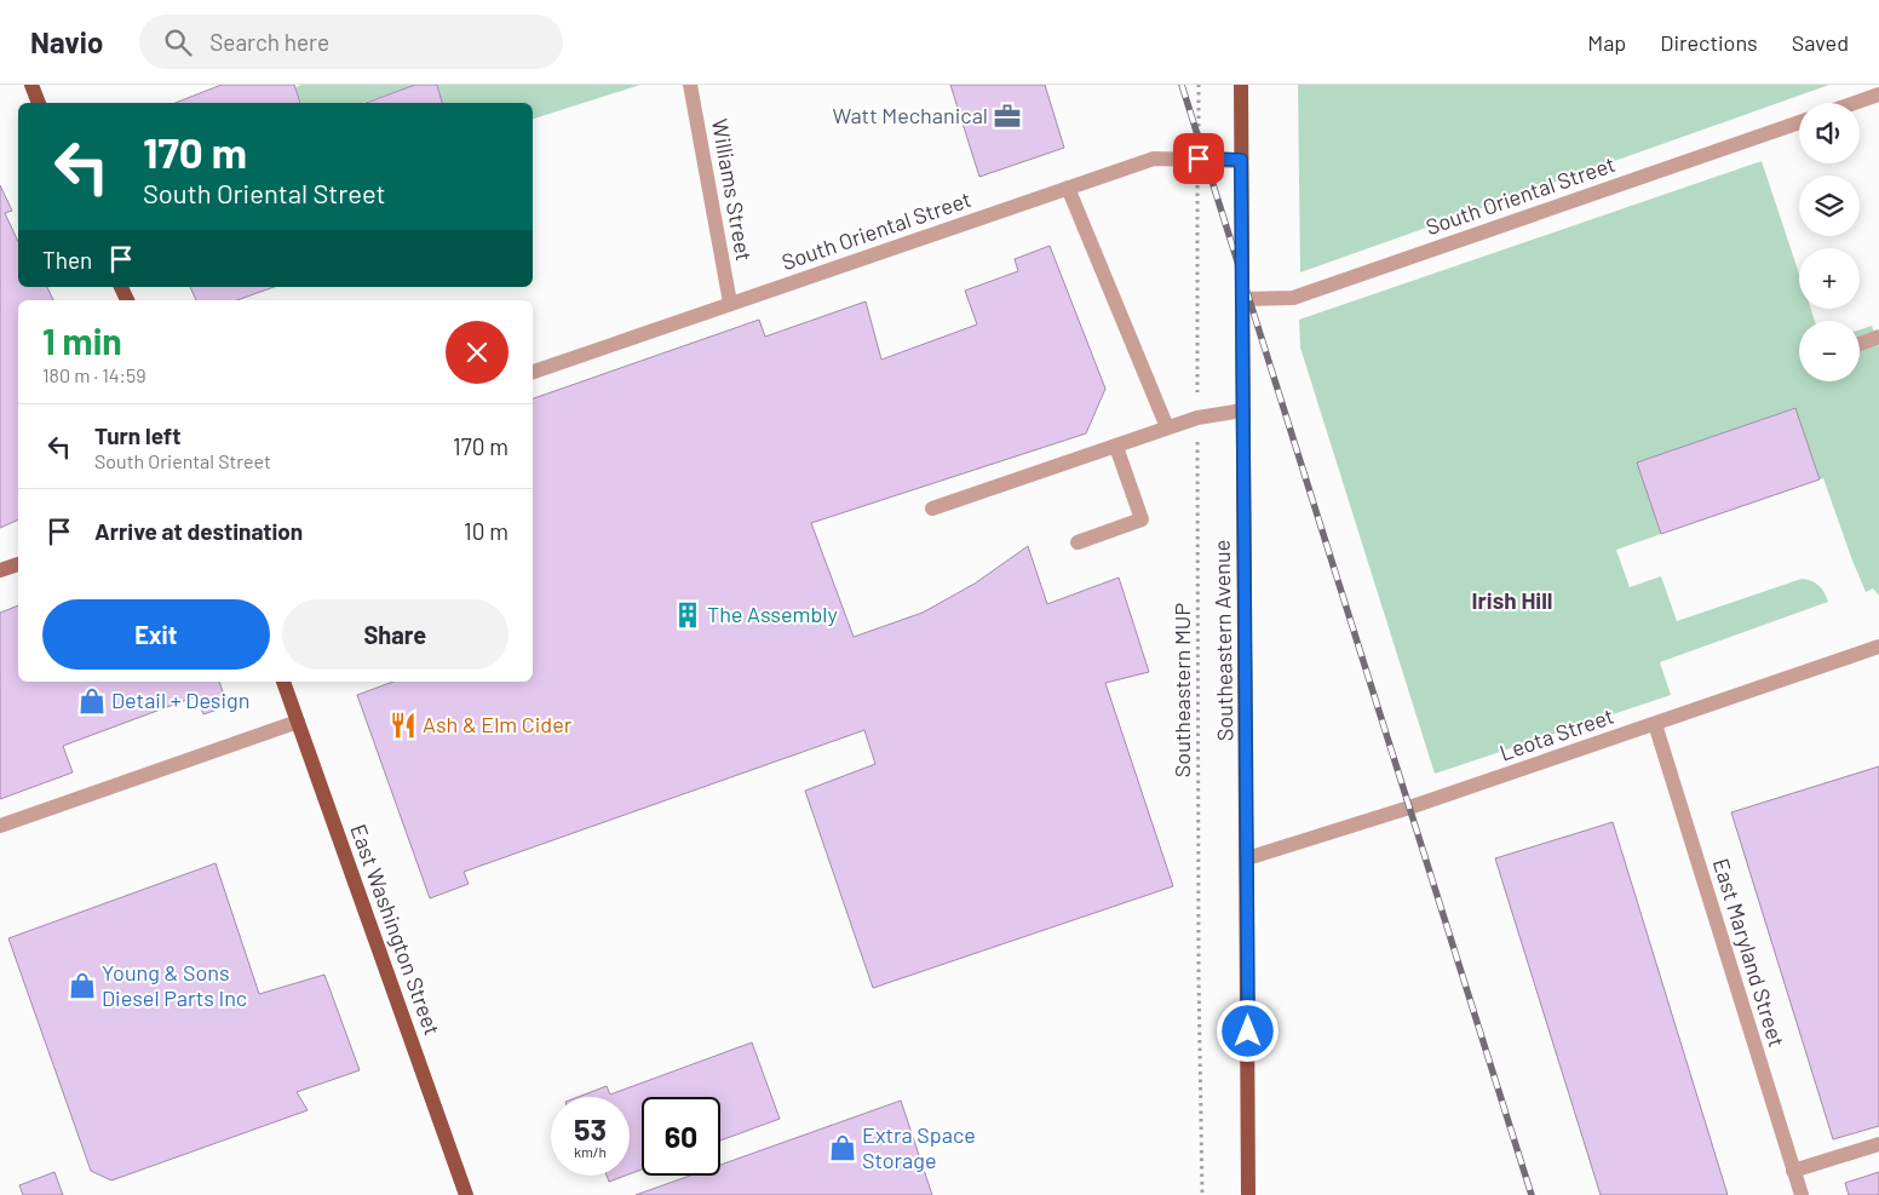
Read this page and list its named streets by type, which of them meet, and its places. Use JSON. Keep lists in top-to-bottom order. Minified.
{"streets":{"main road":["Southeastern Avenue","East Washington Street"],"street":["Williams Street","South Oriental Street","Leota Street","East Maryland Street"],"path":["Southeastern MUP"]},"crossings":[["Williams Street","South Oriental Street"],["South Oriental Street","Southeastern Avenue"],["South Oriental Street","Southeastern MUP"],["Southeastern Avenue","Leota Street"],["Leota Street","East Maryland Street"]],"districts":["Irish Hill"],"places":{"office":["Watt Mechanical"],"building":["The Assembly"],"shop":["Detail + Design","Young & Sons Diesel Parts Inc","Extra Space Storage"],"restaurant":["Ash & Elm Cider"]},"page":{"header":"Navio","search":"Search here","nav":["Map","Directions","Saved"],"map_buttons":["+","−"],"turn":["170 m","South Oriental Street"],"then":"Then","heading":["1 min","180 m · 14:59"],"list":[{"name":"Turn left","note":"South Oriental Street","value":"170 m"},{"name":"Arrive at destination","value":"10 m"}],"buttons":["Exit","Share"],"speed":"53 km/h","limit":"60"}}
